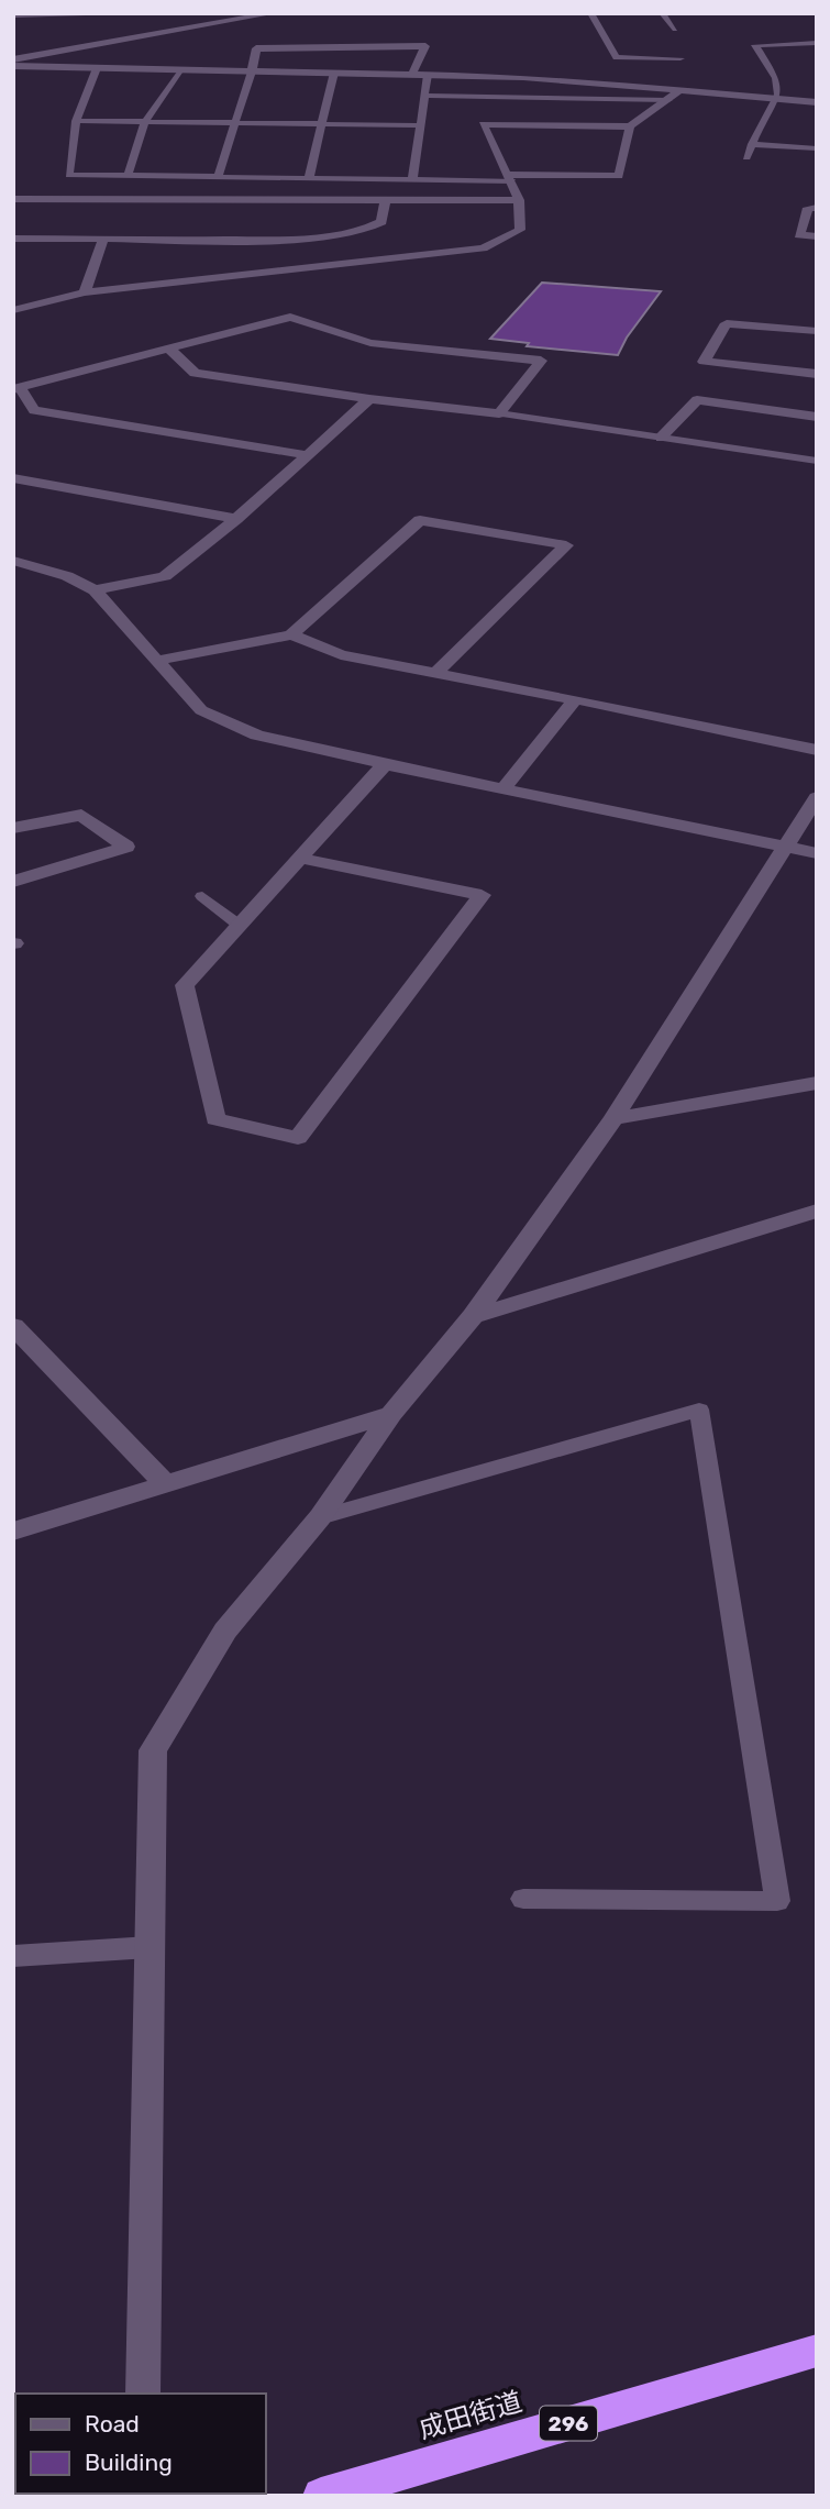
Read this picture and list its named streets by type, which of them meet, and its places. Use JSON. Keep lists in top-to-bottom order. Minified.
{"streets":{"highway":["成田街道","296"]},"legend":["Road","Building"]}
